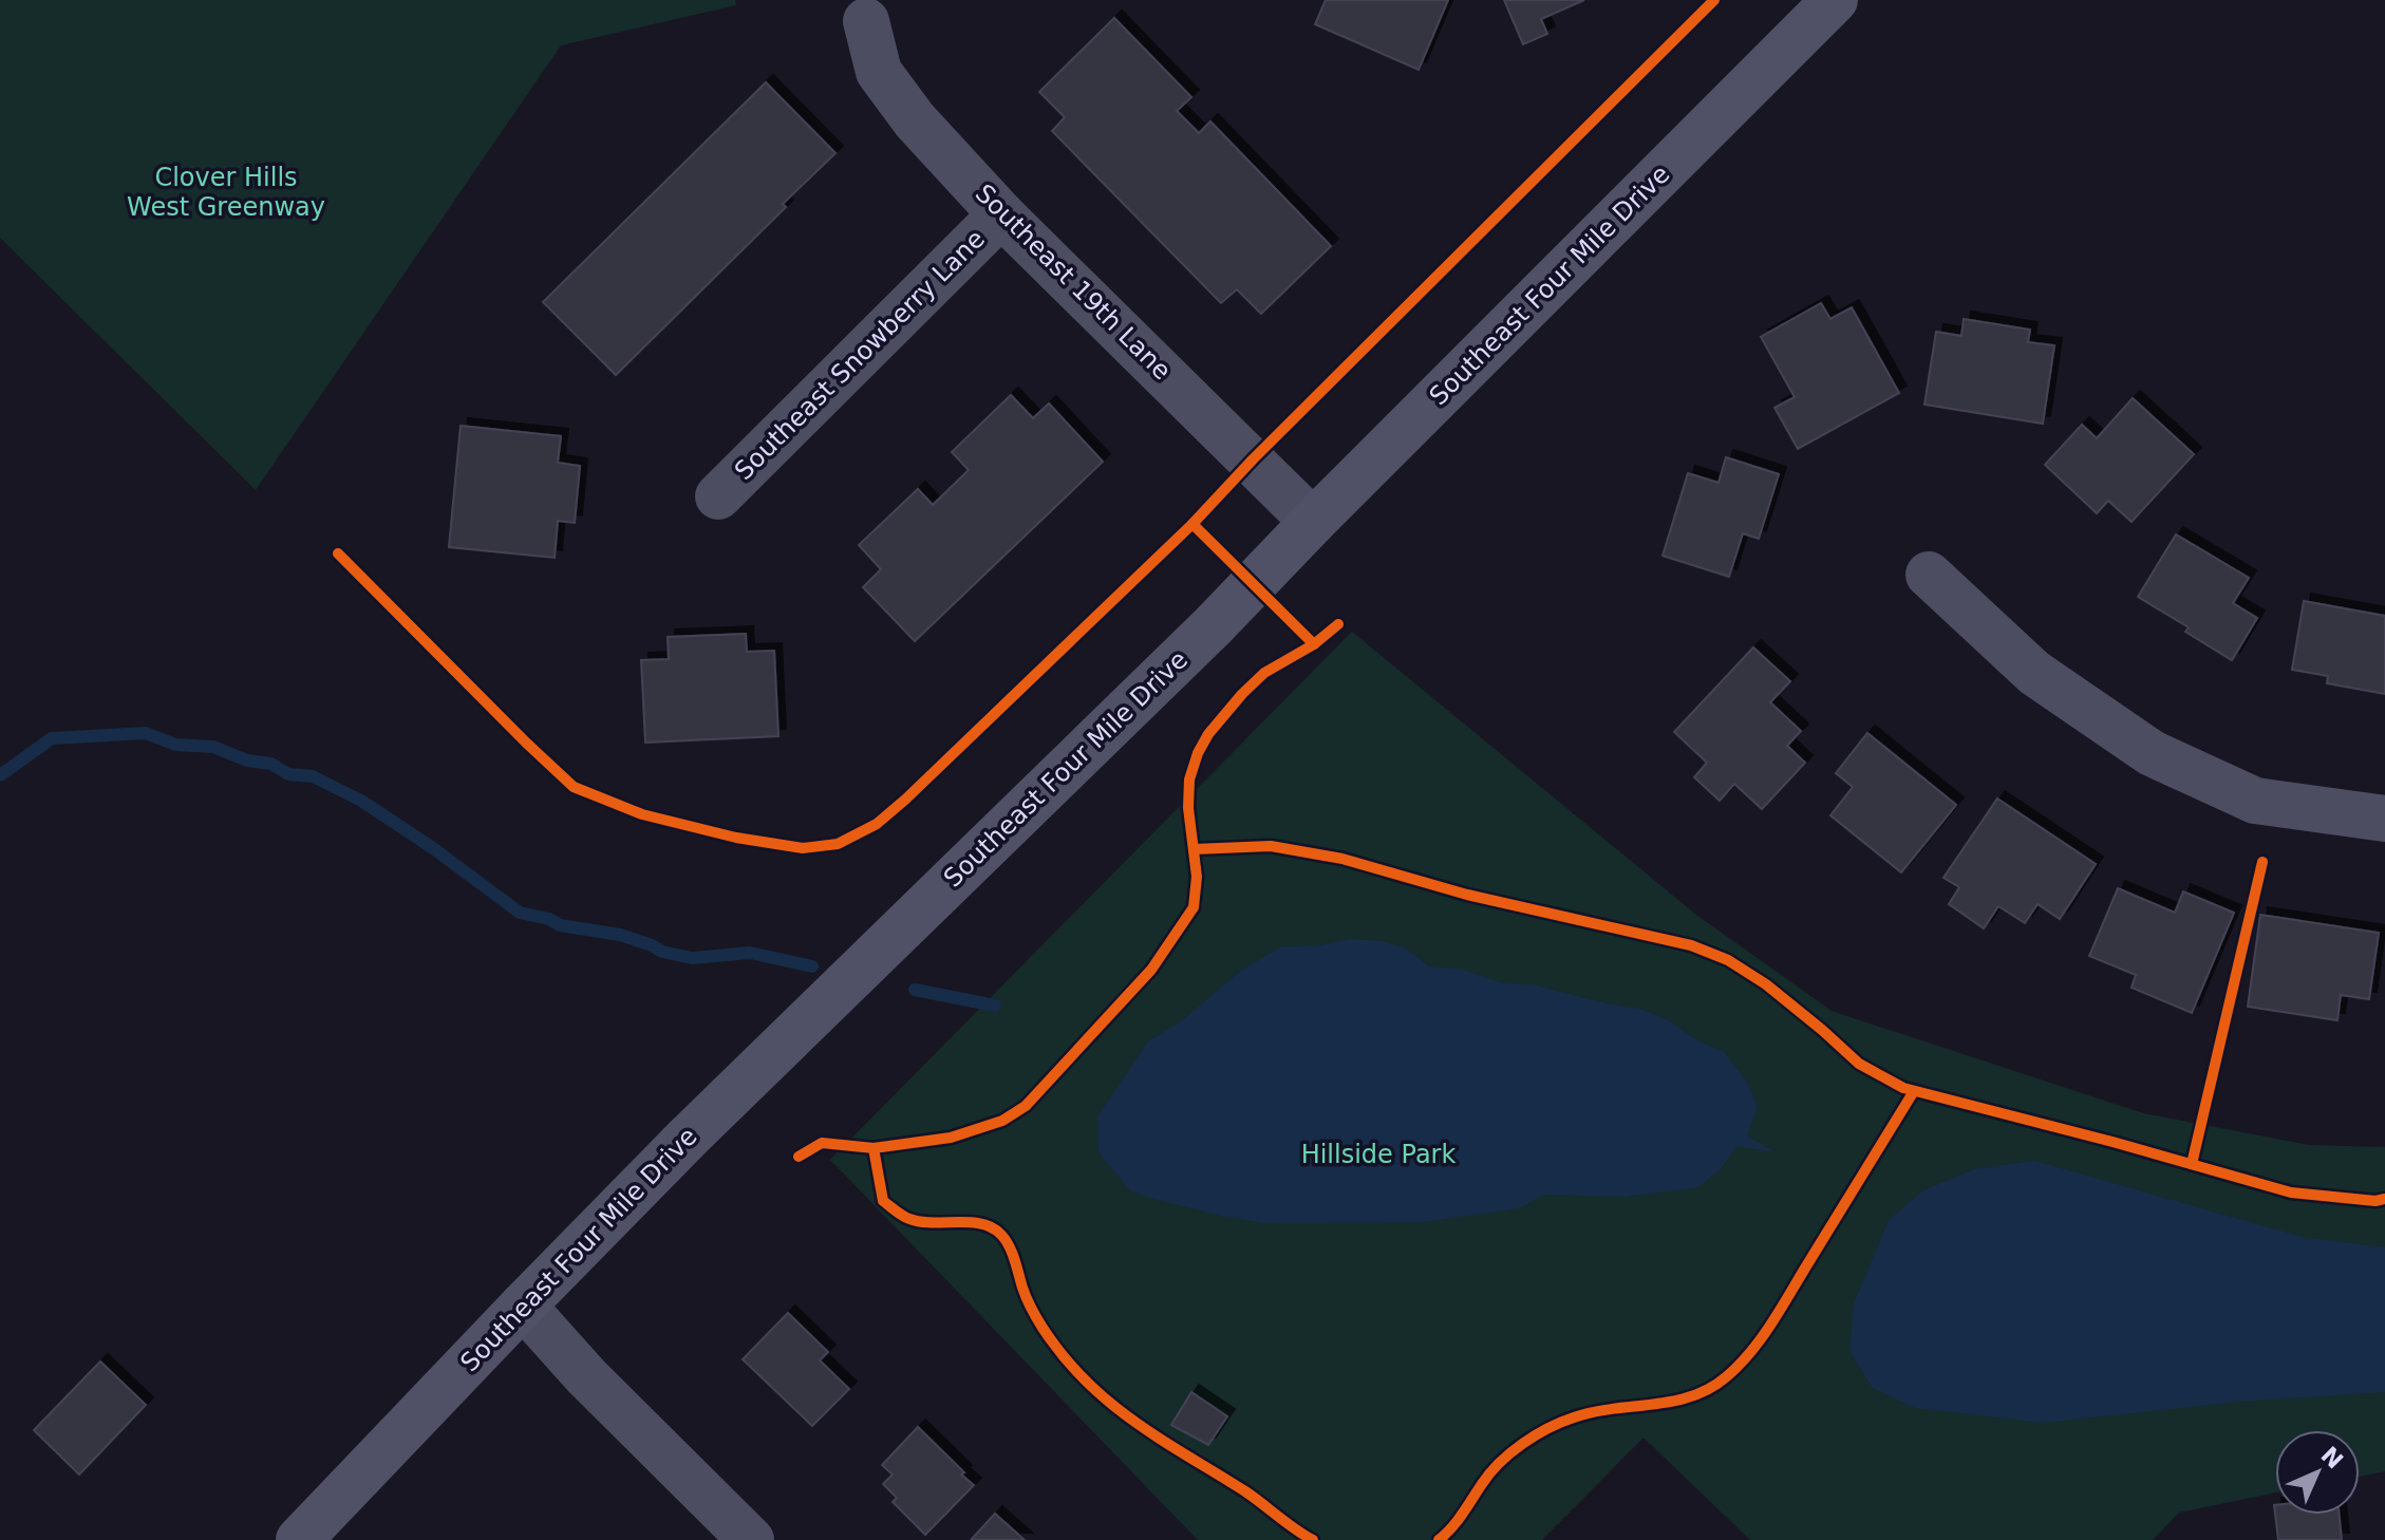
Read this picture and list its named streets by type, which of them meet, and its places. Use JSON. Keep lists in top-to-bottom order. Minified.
{"streets":{"main road":["Southeast Four Mile Drive"],"street":["Southeast 19th Lane","Southeast Snowberry Lane"]},"crossings":[["Southeast 19th Lane","Southeast Four Mile Drive"],["Southeast 19th Lane","Southeast Snowberry Lane"]],"parks":["Clover Hills West Greenway","Hillside Park"],"north":"top right"}
